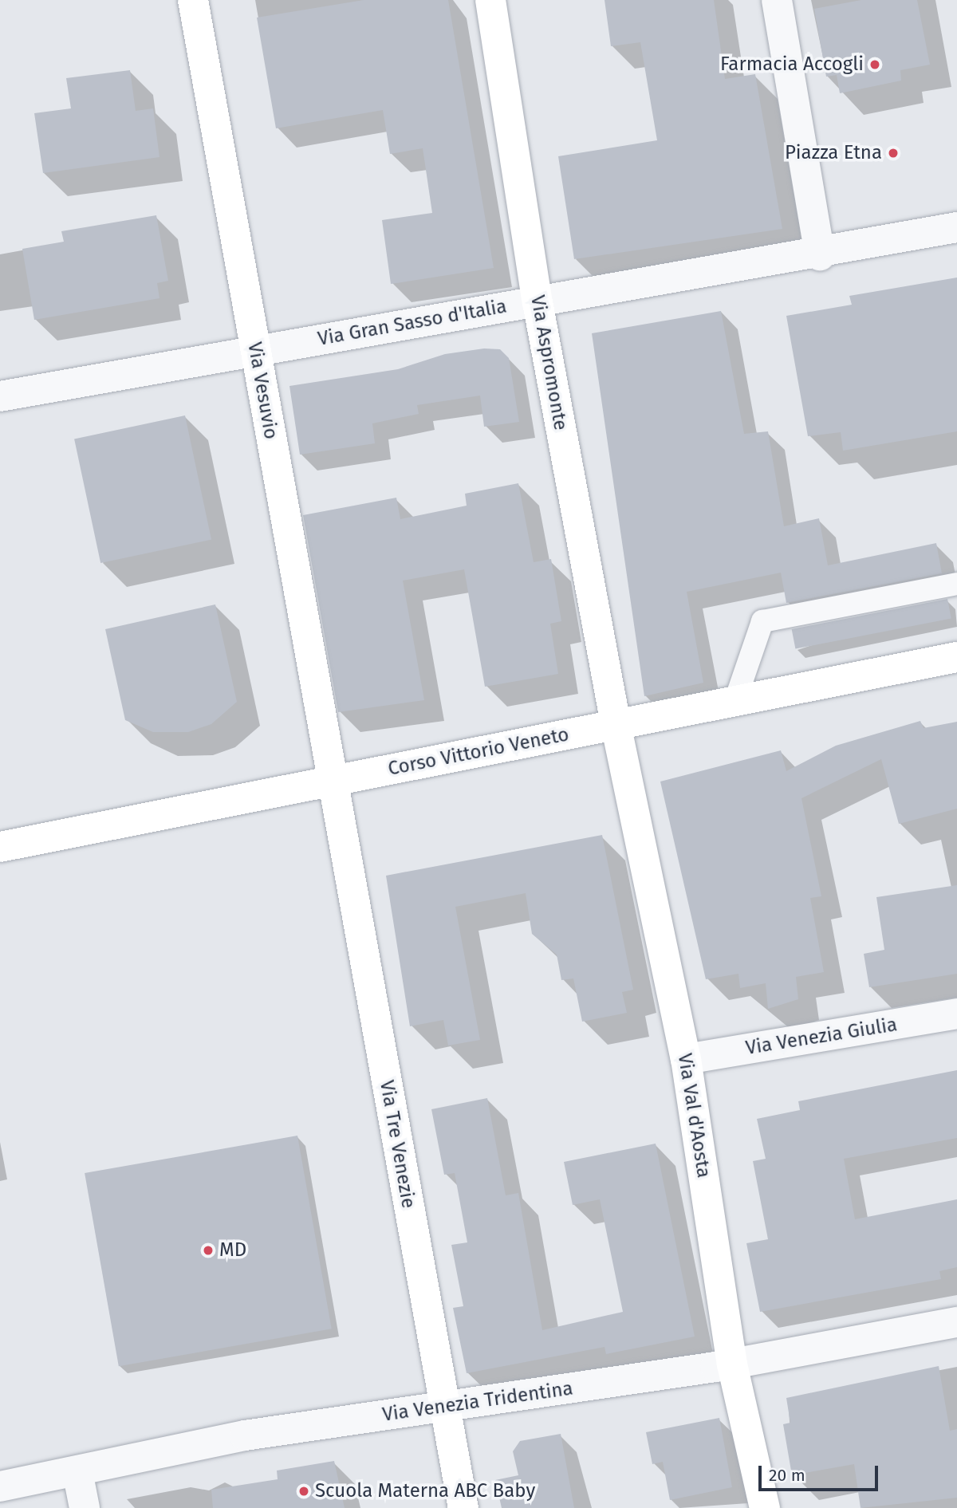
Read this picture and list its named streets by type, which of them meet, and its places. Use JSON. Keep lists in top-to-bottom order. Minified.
{"streets":{"street":["Via Gran Sasso d'Italia","Via Aspromonte","Via Vesuvio","Corso Vittorio Veneto","Via Venezia Giulia","Via Val d'Aosta","Via Tre Venezie","Via Venezia Tridentina"]},"crossings":[["Via Gran Sasso d'Italia","Via Aspromonte"],["Via Gran Sasso d'Italia","Via Vesuvio"],["Via Aspromonte","Corso Vittorio Veneto"],["Via Aspromonte","Via Val d'Aosta"],["Via Vesuvio","Corso Vittorio Veneto"],["Via Vesuvio","Via Tre Venezie"],["Corso Vittorio Veneto","Via Val d'Aosta"],["Corso Vittorio Veneto","Via Tre Venezie"],["Via Venezia Giulia","Via Val d'Aosta"],["Via Val d'Aosta","Via Venezia Tridentina"],["Via Tre Venezie","Via Venezia Tridentina"]],"places":["Farmacia Accogli","Piazza Etna","MD","Scuola Materna ABC Baby"],"scale_bar":"20 m"}
